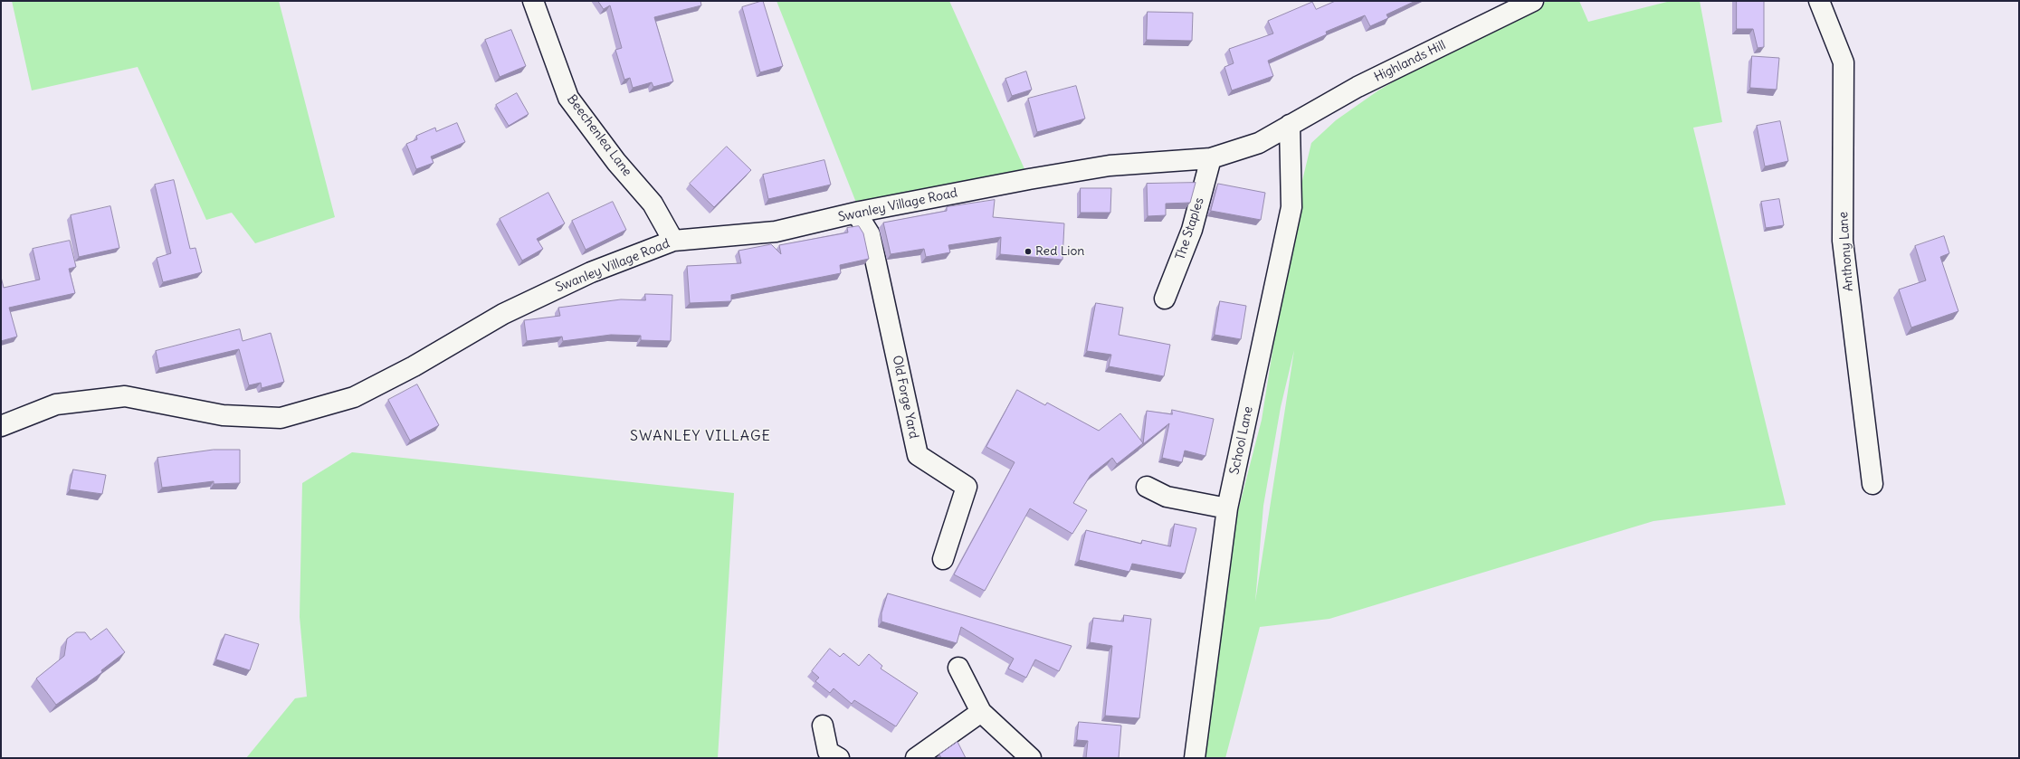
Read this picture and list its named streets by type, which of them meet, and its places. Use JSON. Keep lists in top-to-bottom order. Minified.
{"streets":{"street":["Highlands Hill","Beechenlea Lane","Swanley Village Road","The Staples","Anthony Lane","Old Forge Yard","School Lane"]},"crossings":[["Highlands Hill","Swanley Village Road"],["Highlands Hill","School Lane"],["Beechenlea Lane","Swanley Village Road"],["Swanley Village Road","The Staples"],["Swanley Village Road","Old Forge Yard"],["Swanley Village Road","School Lane"]],"districts":["SWANLEY VILLAGE"],"places":["Red Lion"]}
